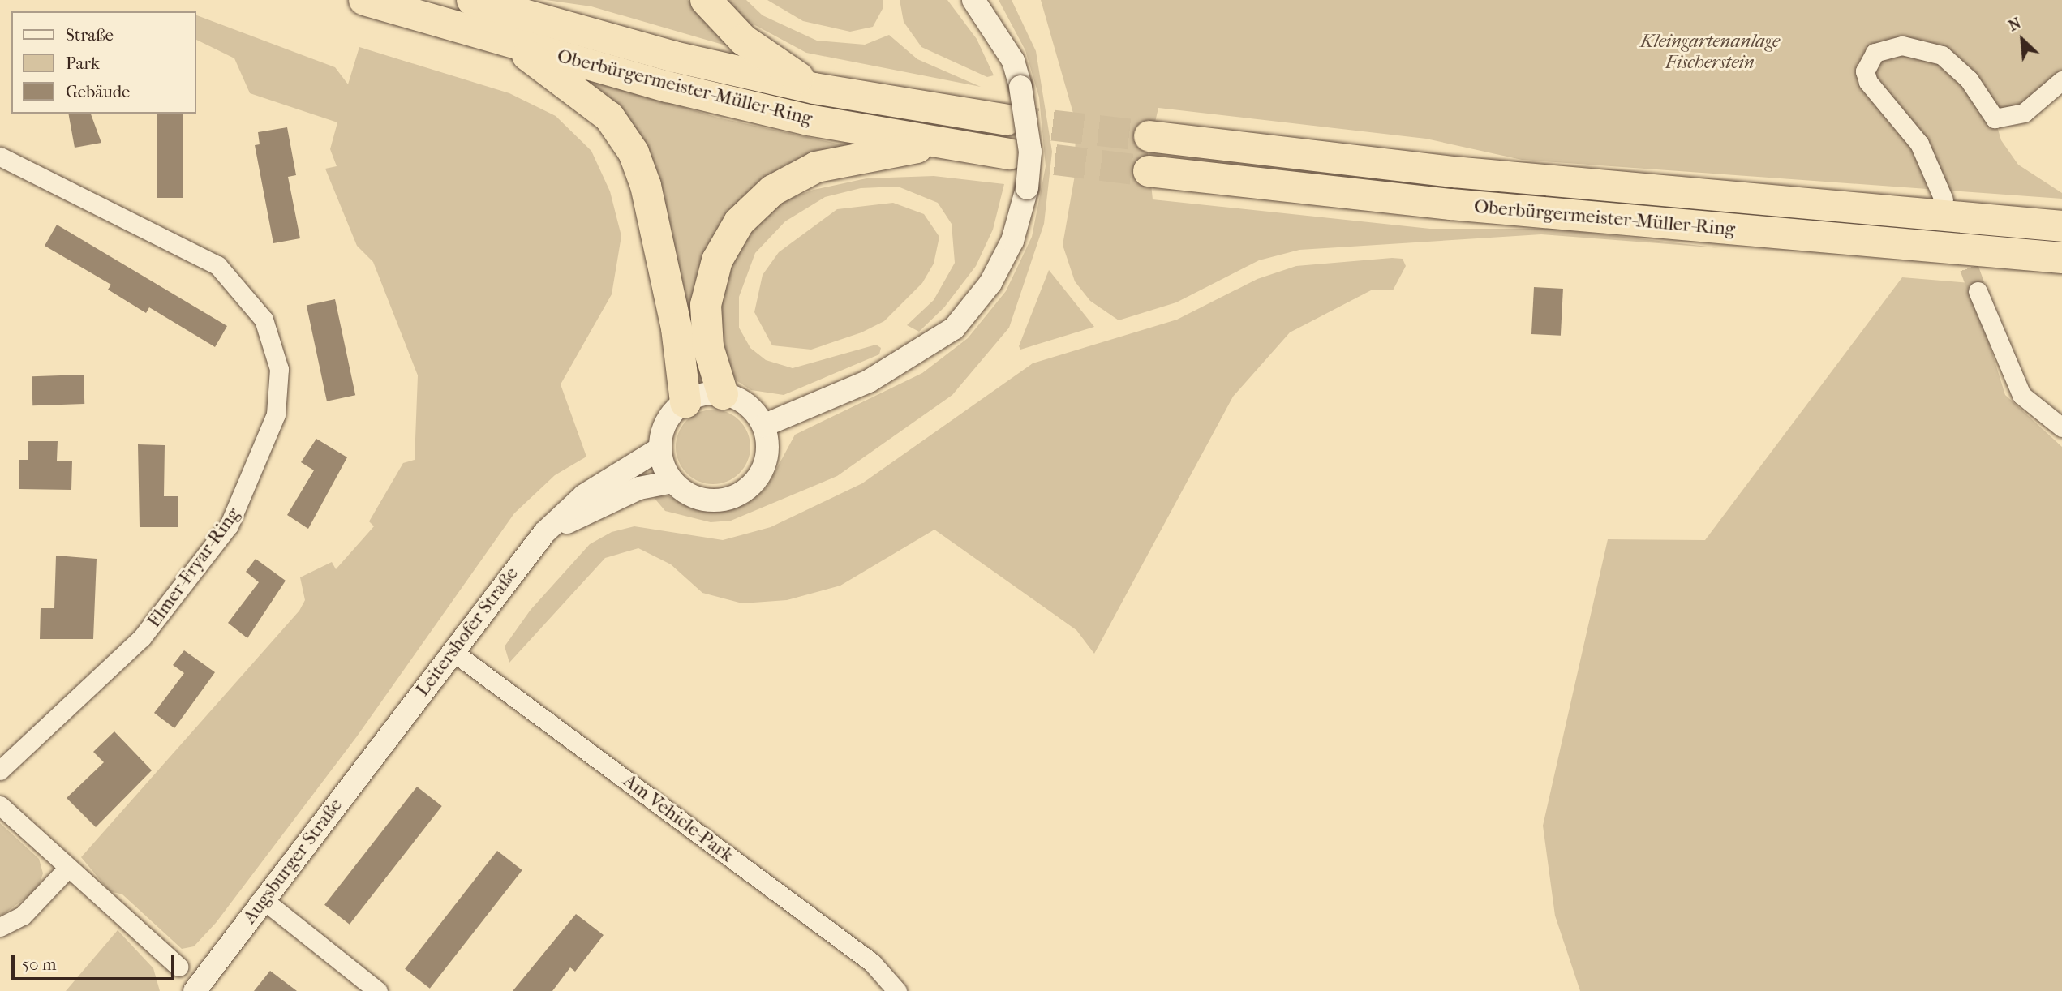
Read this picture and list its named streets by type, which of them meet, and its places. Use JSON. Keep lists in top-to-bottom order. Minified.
{"streets":{"highway":["Oberbürgermeister-Müller-Ring"],"street":["Elmer-Fryar-Ring","Leitershofer Straße","Am Vehicle-Park","Augsburger Straße"]},"crossings":[["Leitershofer Straße","Am Vehicle-Park"],["Leitershofer Straße","Augsburger Straße"]],"parks":["Kleingartenanlage Fischerstein"],"legend":["Straße","Park","Gebäude"],"scale_bar":"50 m","north":"top left"}
